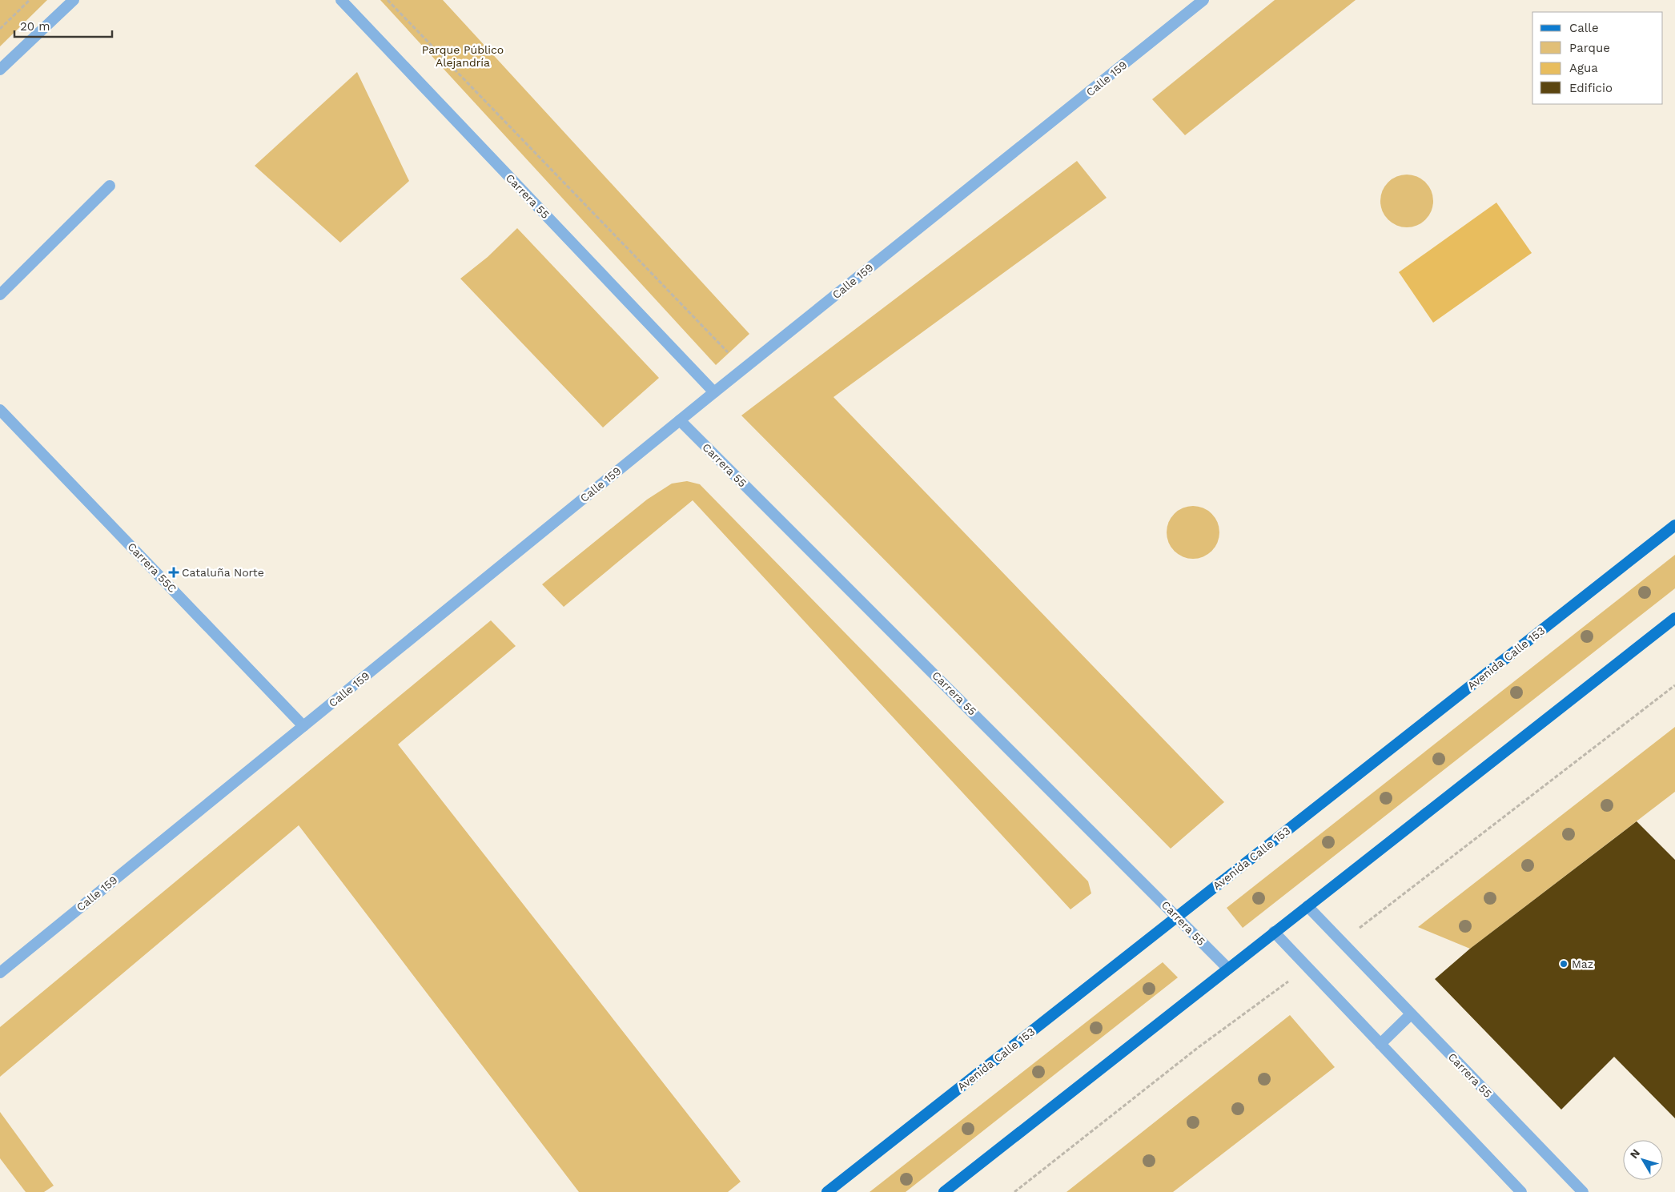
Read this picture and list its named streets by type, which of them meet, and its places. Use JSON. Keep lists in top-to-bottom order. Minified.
{"streets":{"main road":["Avenida Calle 153"],"street":["Calle 159","Carrera 55","Carrera 55C"]},"crossings":[["Calle 159","Carrera 55"],["Calle 159","Carrera 55C"],["Carrera 55","Avenida Calle 153"]],"parks":["Parque Público Alejandría"],"places":{"health":["Cataluña Norte"],"other":["Maz"]},"legend":["Calle","Parque","Agua","Edificio"],"scale_bar":"20 m","north":"top left"}
